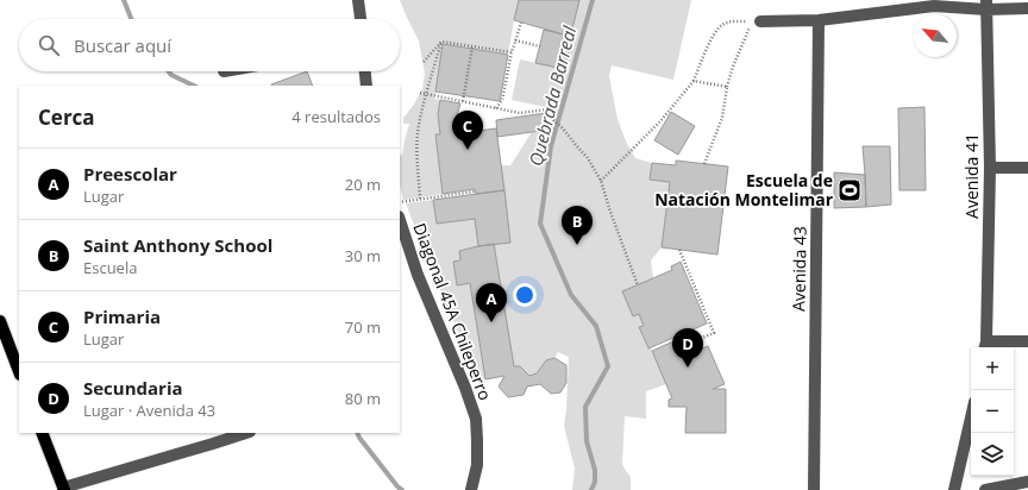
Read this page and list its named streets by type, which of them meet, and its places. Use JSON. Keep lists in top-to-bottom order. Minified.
{"streets":{"street":["Avenida 41","Avenida 43","Diagonal 45A Chileperro"]},"water":["Quebrada Barreal"],"places":{"sports":["Escuela de Natación Montelimar"]},"north":"top left","page":{"search":"Buscar aquí","heading":["Cerca","4 resultados"],"pins":["C","B","A","D"],"list":[{"mark":"A","name":"Preescolar","note":"Lugar","value":"20 m"},{"mark":"B","name":"Saint Anthony School","note":"Escuela","value":"30 m"},{"mark":"C","name":"Primaria","note":"Lugar","value":"70 m"},{"mark":"D","name":"Secundaria","note":"Lugar · Avenida 43","value":"80 m"}],"map_buttons":["+","−"]}}
